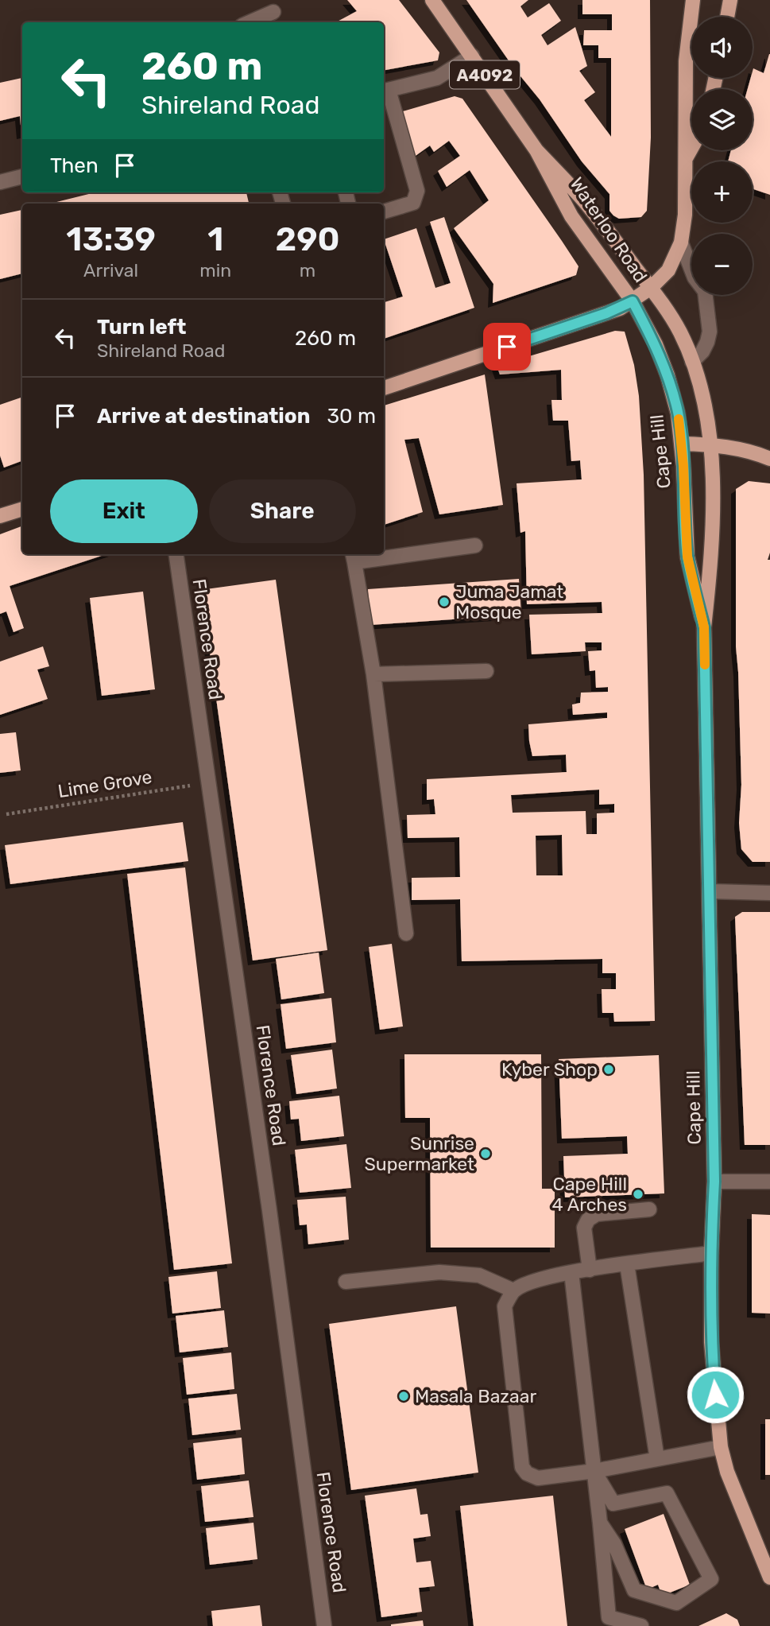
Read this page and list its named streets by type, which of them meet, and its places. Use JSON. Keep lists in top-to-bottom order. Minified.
{"streets":{"main road":["A4092","Waterloo Road","Cape Hill"],"street":["Florence Road"],"path":["Lime Grove"]},"crossings":[["Waterloo Road","Cape Hill"],["Florence Road","Lime Grove"]],"places":["Juma Jamat Mosque","Kyber Shop","Sunrise Supermarket","Cape Hill 4 Arches","Masala Bazaar"],"page":{"map_buttons":["+","−"],"turn":["260 m","Shireland Road"],"then":"Then","eta":["13:39","Arrival","1","min","290","m"],"list":[{"name":"Turn left","note":"Shireland Road","value":"260 m"},{"name":"Arrive at destination","value":"30 m"}],"buttons":["Exit","Share"]}}
